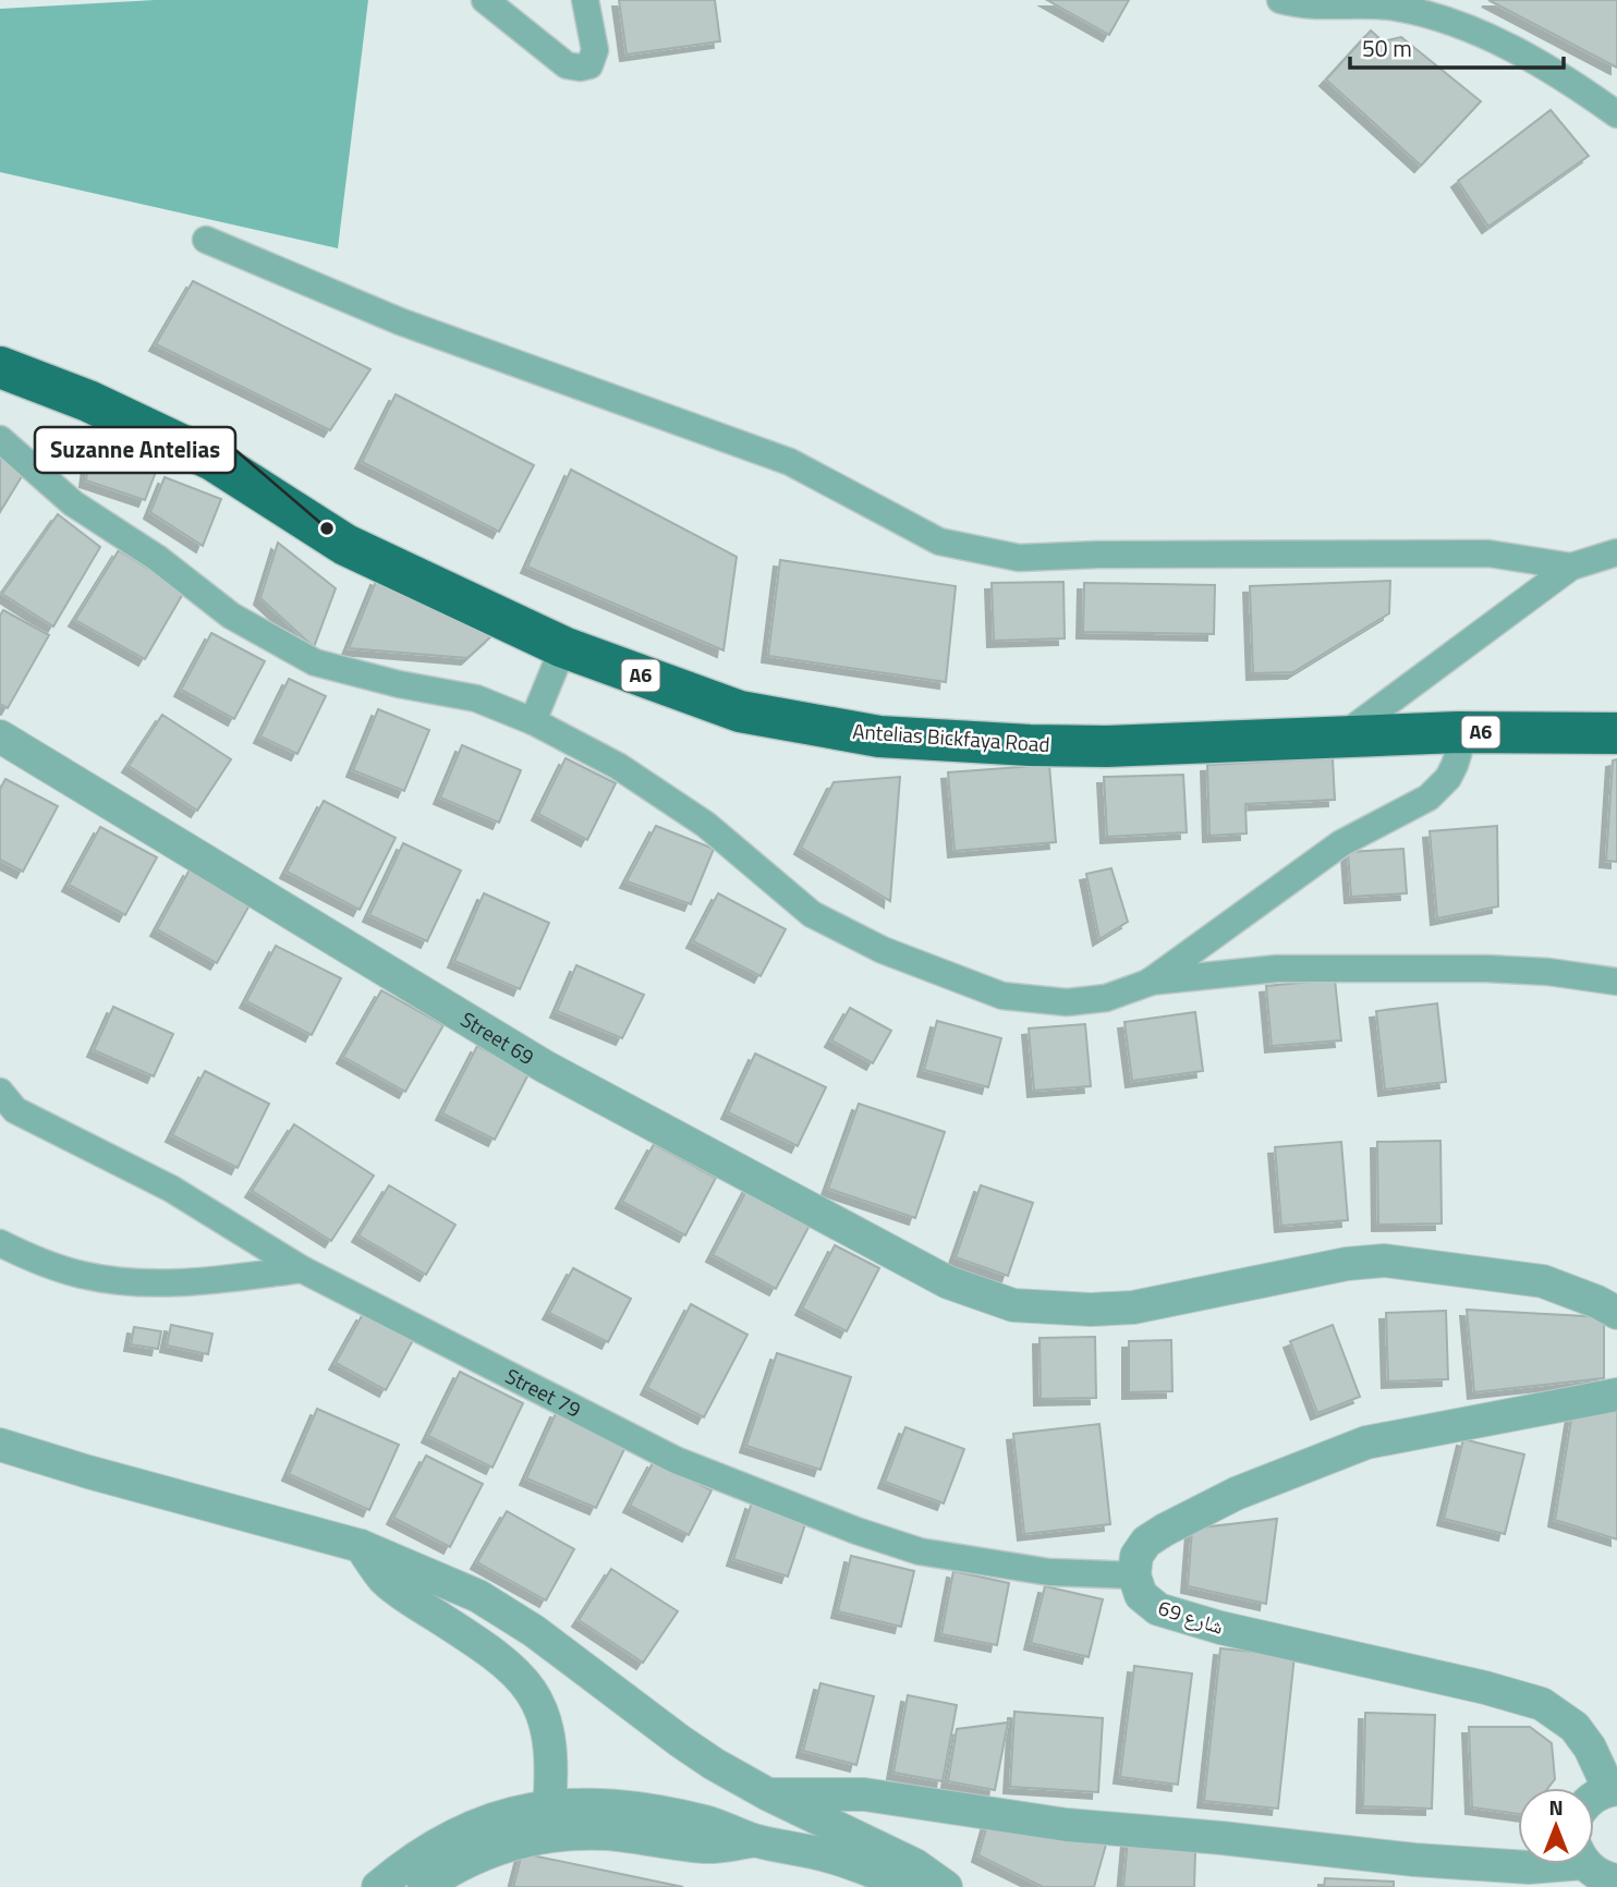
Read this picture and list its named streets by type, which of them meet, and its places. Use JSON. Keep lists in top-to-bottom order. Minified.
{"streets":{"highway":["A6","Antelias Bickfaya Road"],"street":["Street 69","Street 79","شارع 69"]},"crossings":[["Street 79","شارع 69"]],"places":["Suzanne Antelias"],"scale_bar":"50 m","north":"top"}
